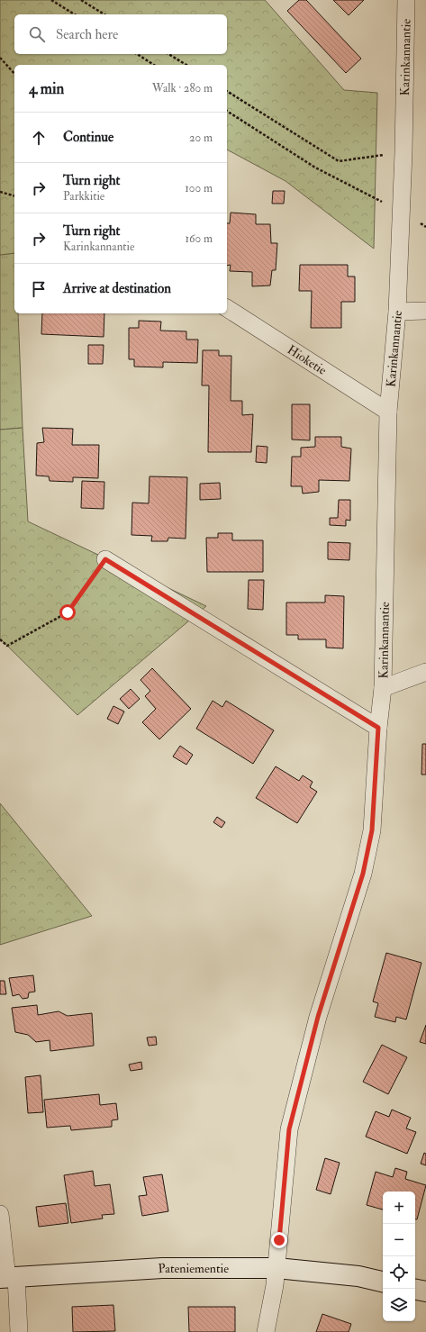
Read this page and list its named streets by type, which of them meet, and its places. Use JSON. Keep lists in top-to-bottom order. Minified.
{"streets":{"street":["Karinkannantie","Hioketie","Pateniementie"]},"crossings":[["Karinkannantie","Hioketie"],["Karinkannantie","Pateniementie"]],"page":{"search":"Search here","heading":["4 min","Walk · 280 m"],"list":[["Continue","20 m"],["Turn right","Parkkitie","100 m"],["Turn right","Karinkannantie","160 m"],"Arrive at destination"],"map_buttons":["+","−"]}}
